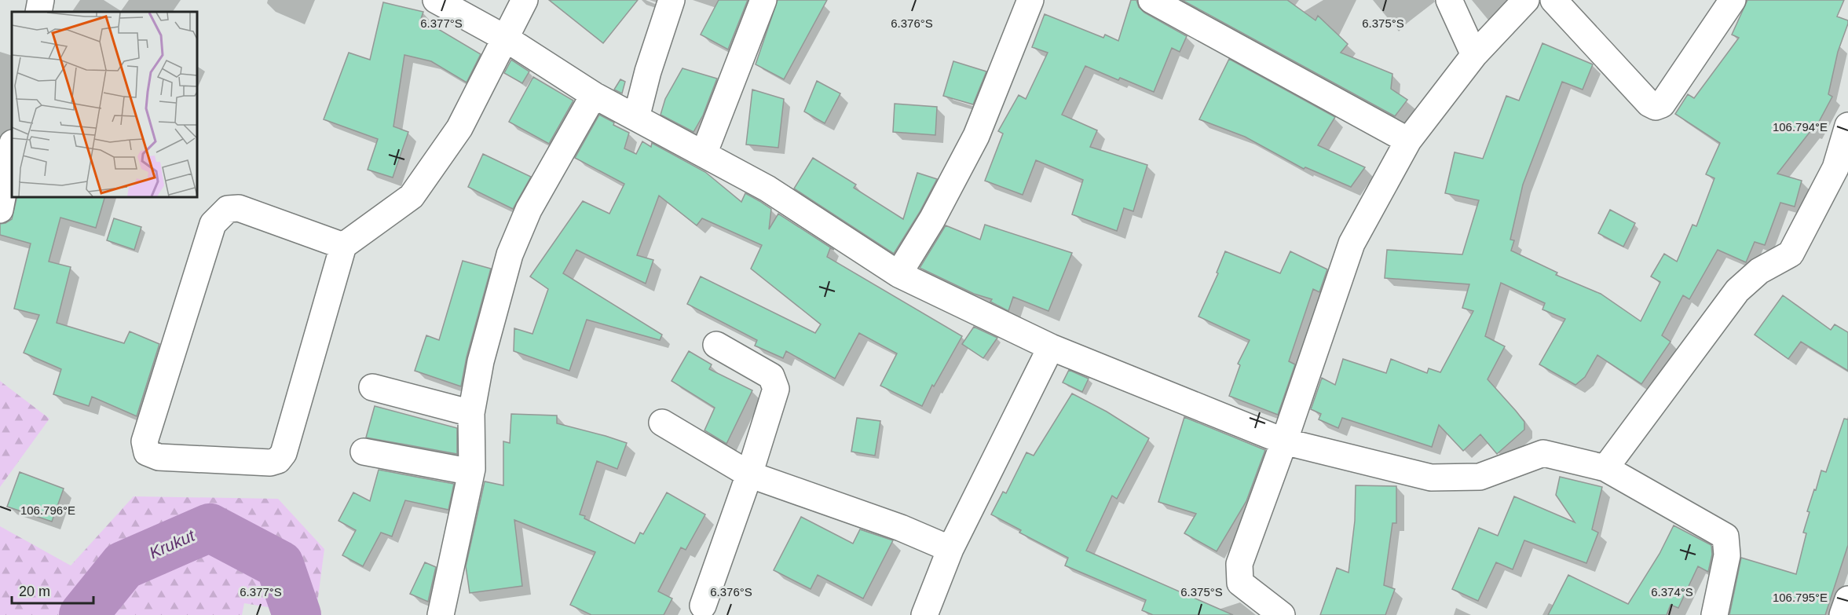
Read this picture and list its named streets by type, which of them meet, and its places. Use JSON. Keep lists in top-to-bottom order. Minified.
{"water":["Krukut"],"scale_bar":"20 m","coordinates":["6.377°S","6.376°S","6.375°S","106.794°E","106.796°E","6.374°S","106.795°E"]}
